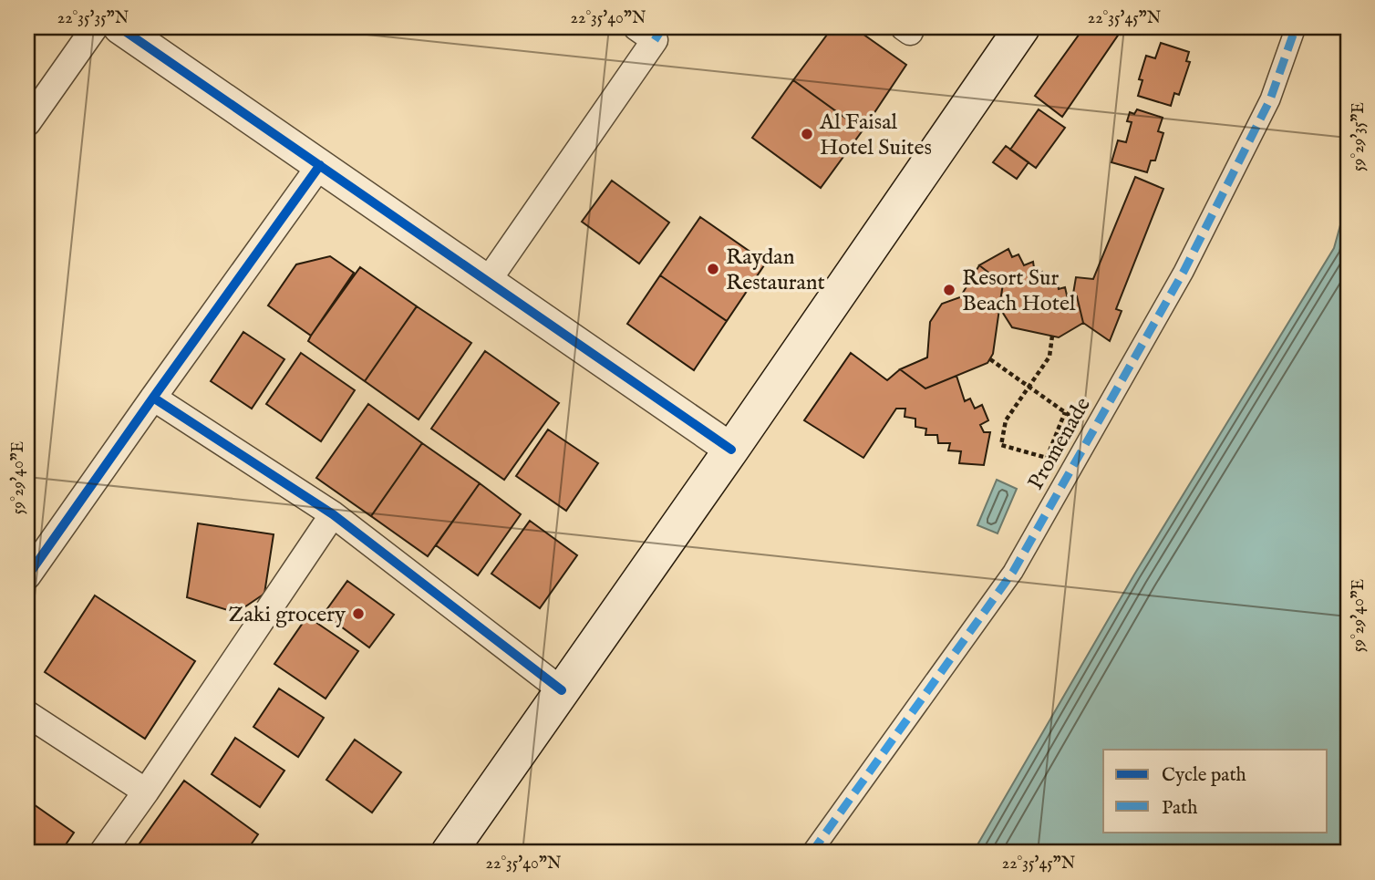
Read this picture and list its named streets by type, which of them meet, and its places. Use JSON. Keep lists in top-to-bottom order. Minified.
{"streets":{"street":["Promenade"]},"places":["Al Faisal Hotel Suites","Raydan Restaurant","Resort Sur Beach Hotel","Zaki grocery"],"legend":["Cycle path","Path"],"coordinates":["22°35'35\"N","22°35'40\"N","22°35'45\"N","59°29'35\"E","59°29'40\"E"]}
